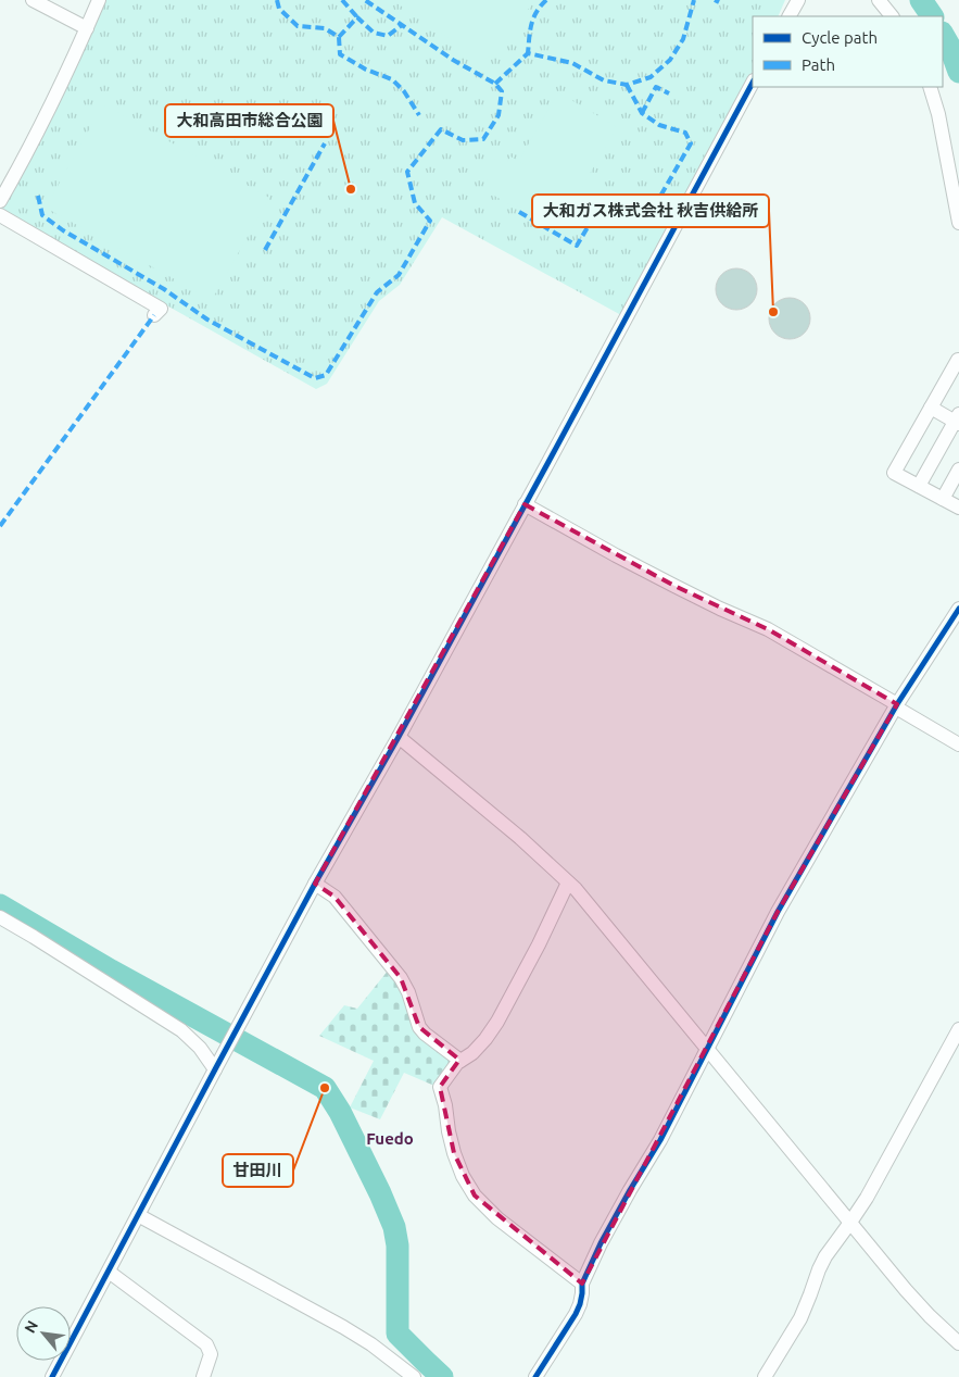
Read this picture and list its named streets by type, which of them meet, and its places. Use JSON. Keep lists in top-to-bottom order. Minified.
{"districts":["Fuedo"],"places":["大和高田市総合公園","大和ガス株式会社 秋吉供給所","甘田川"],"legend":["Cycle path","Path"],"north":"top left"}
